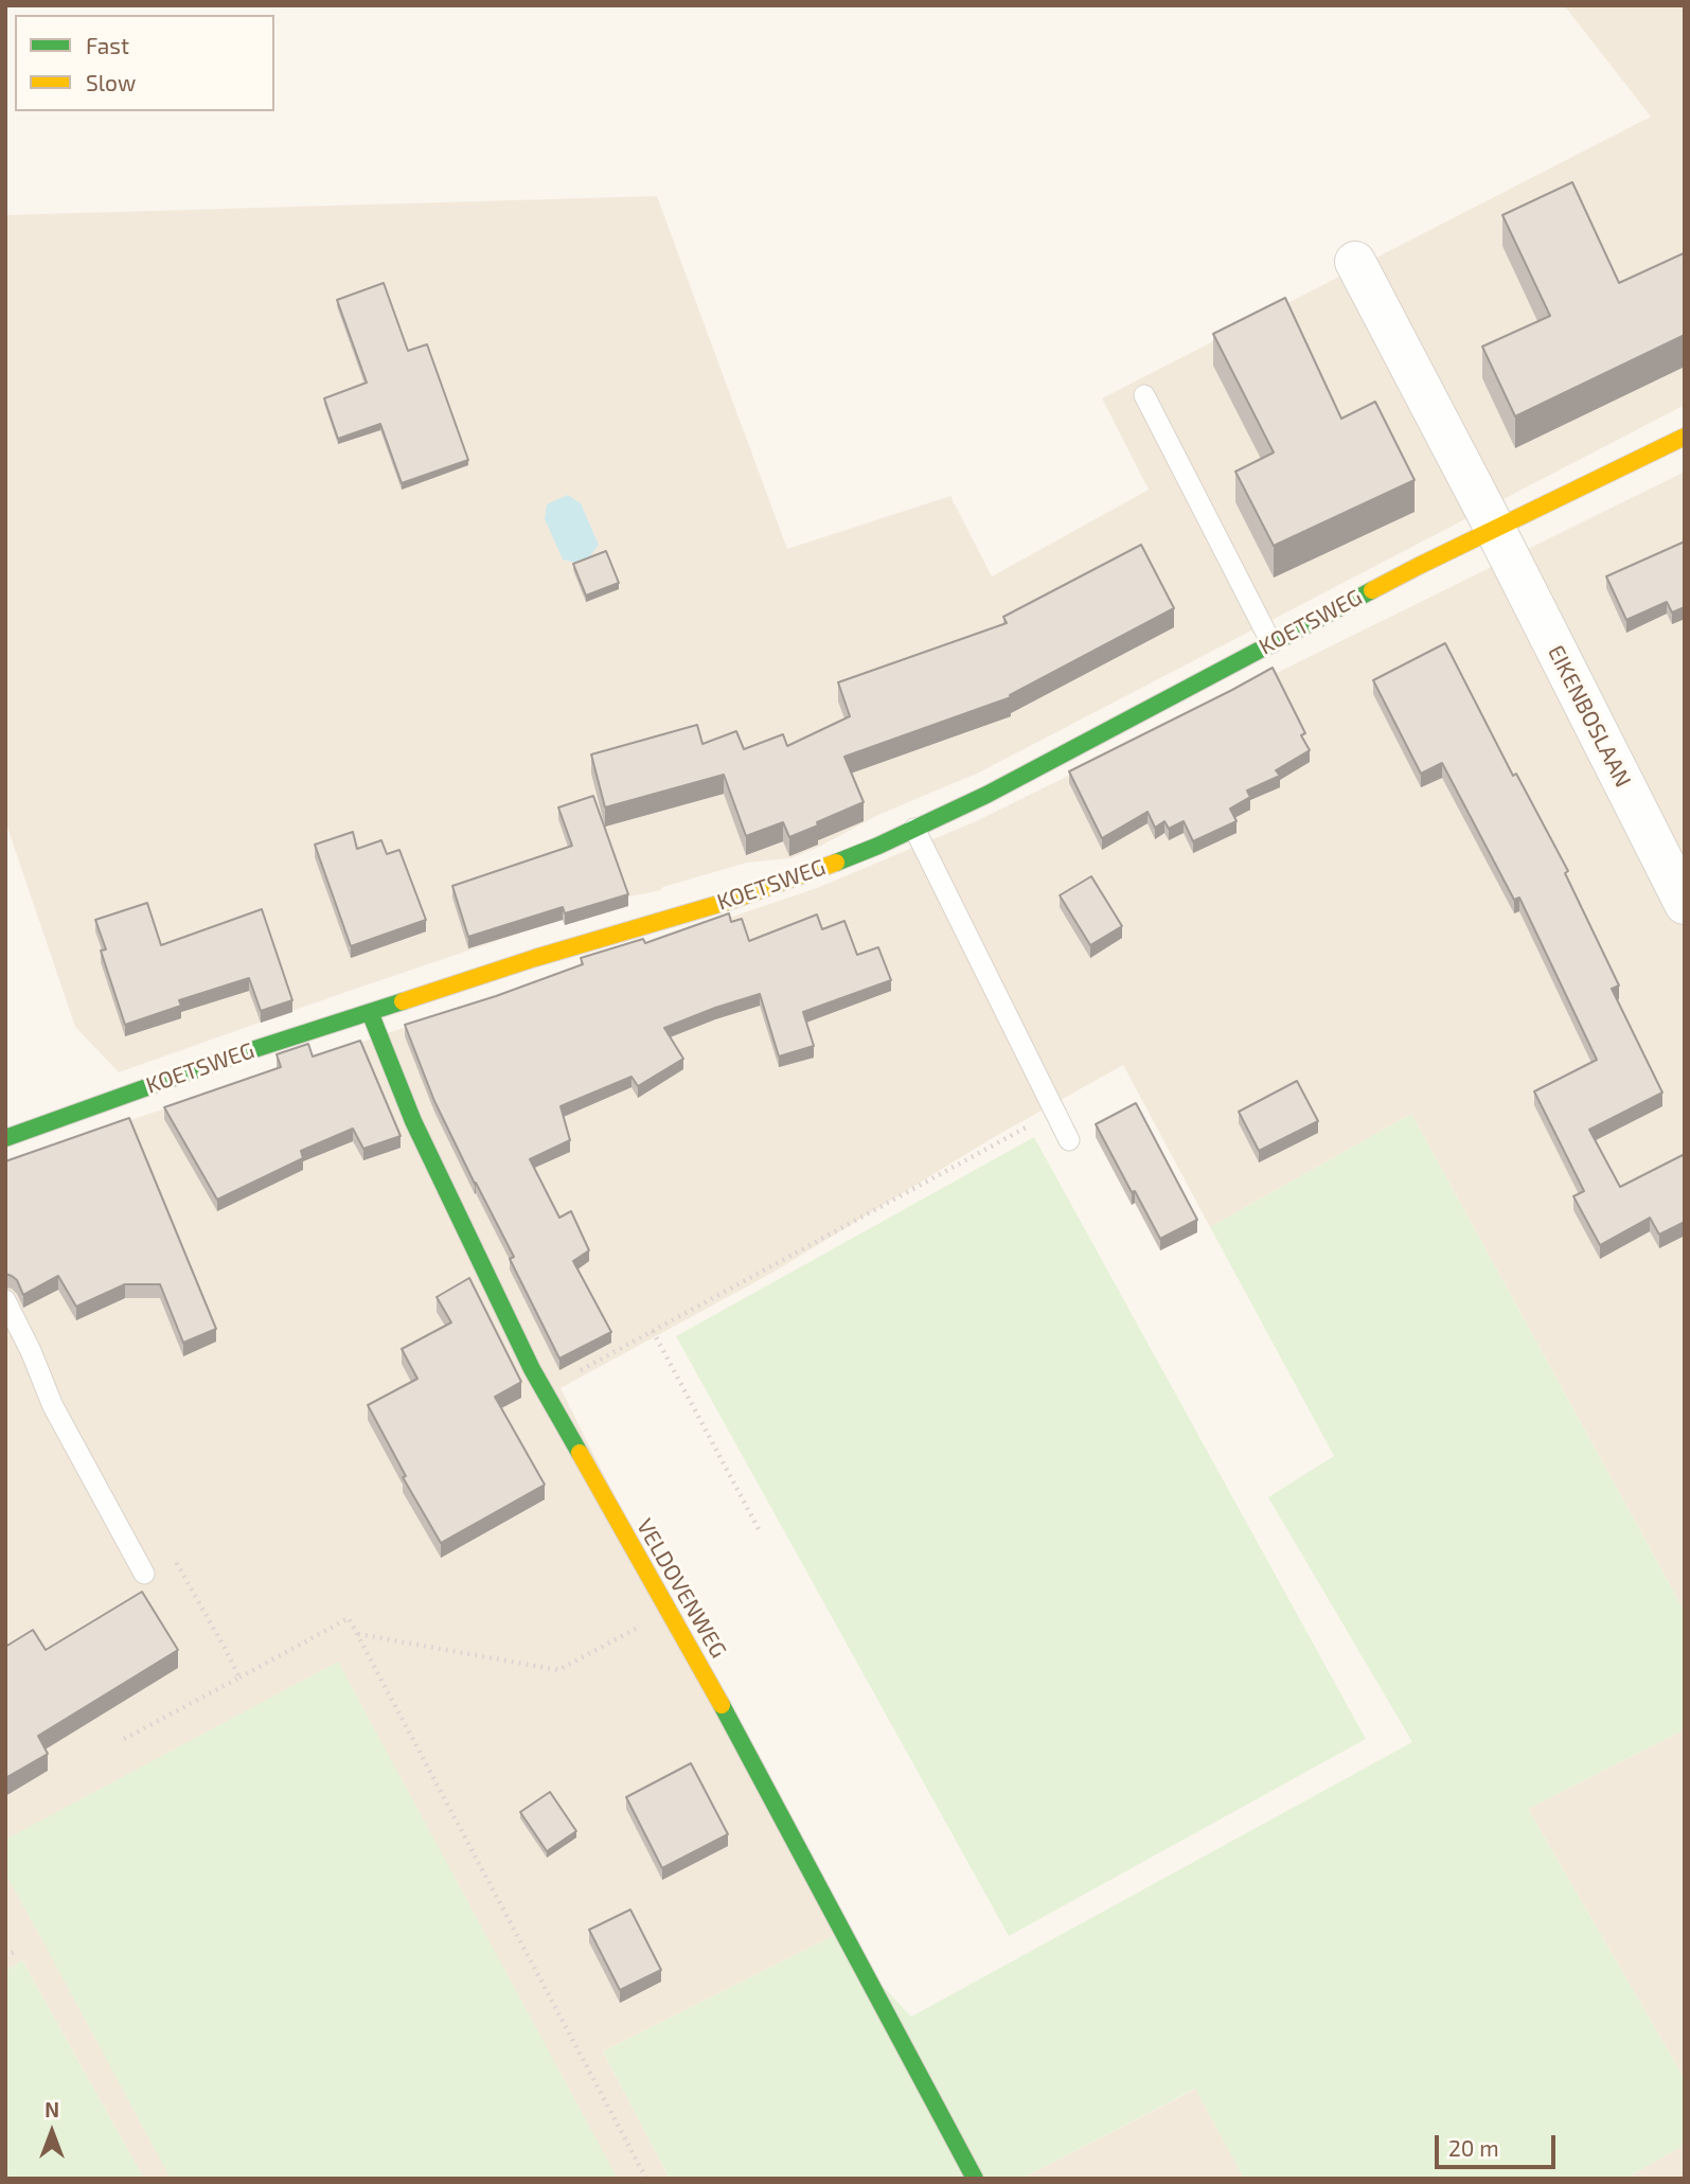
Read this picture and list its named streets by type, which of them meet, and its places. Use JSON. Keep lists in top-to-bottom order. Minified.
{"streets":{"street":["KOETSWEG","EIKENBOSLAAN","VELDOVENWEG"]},"crossings":[["KOETSWEG","EIKENBOSLAAN"],["KOETSWEG","VELDOVENWEG"]],"legend":["Fast","Slow"],"scale_bar":"20 m","north":"top"}
